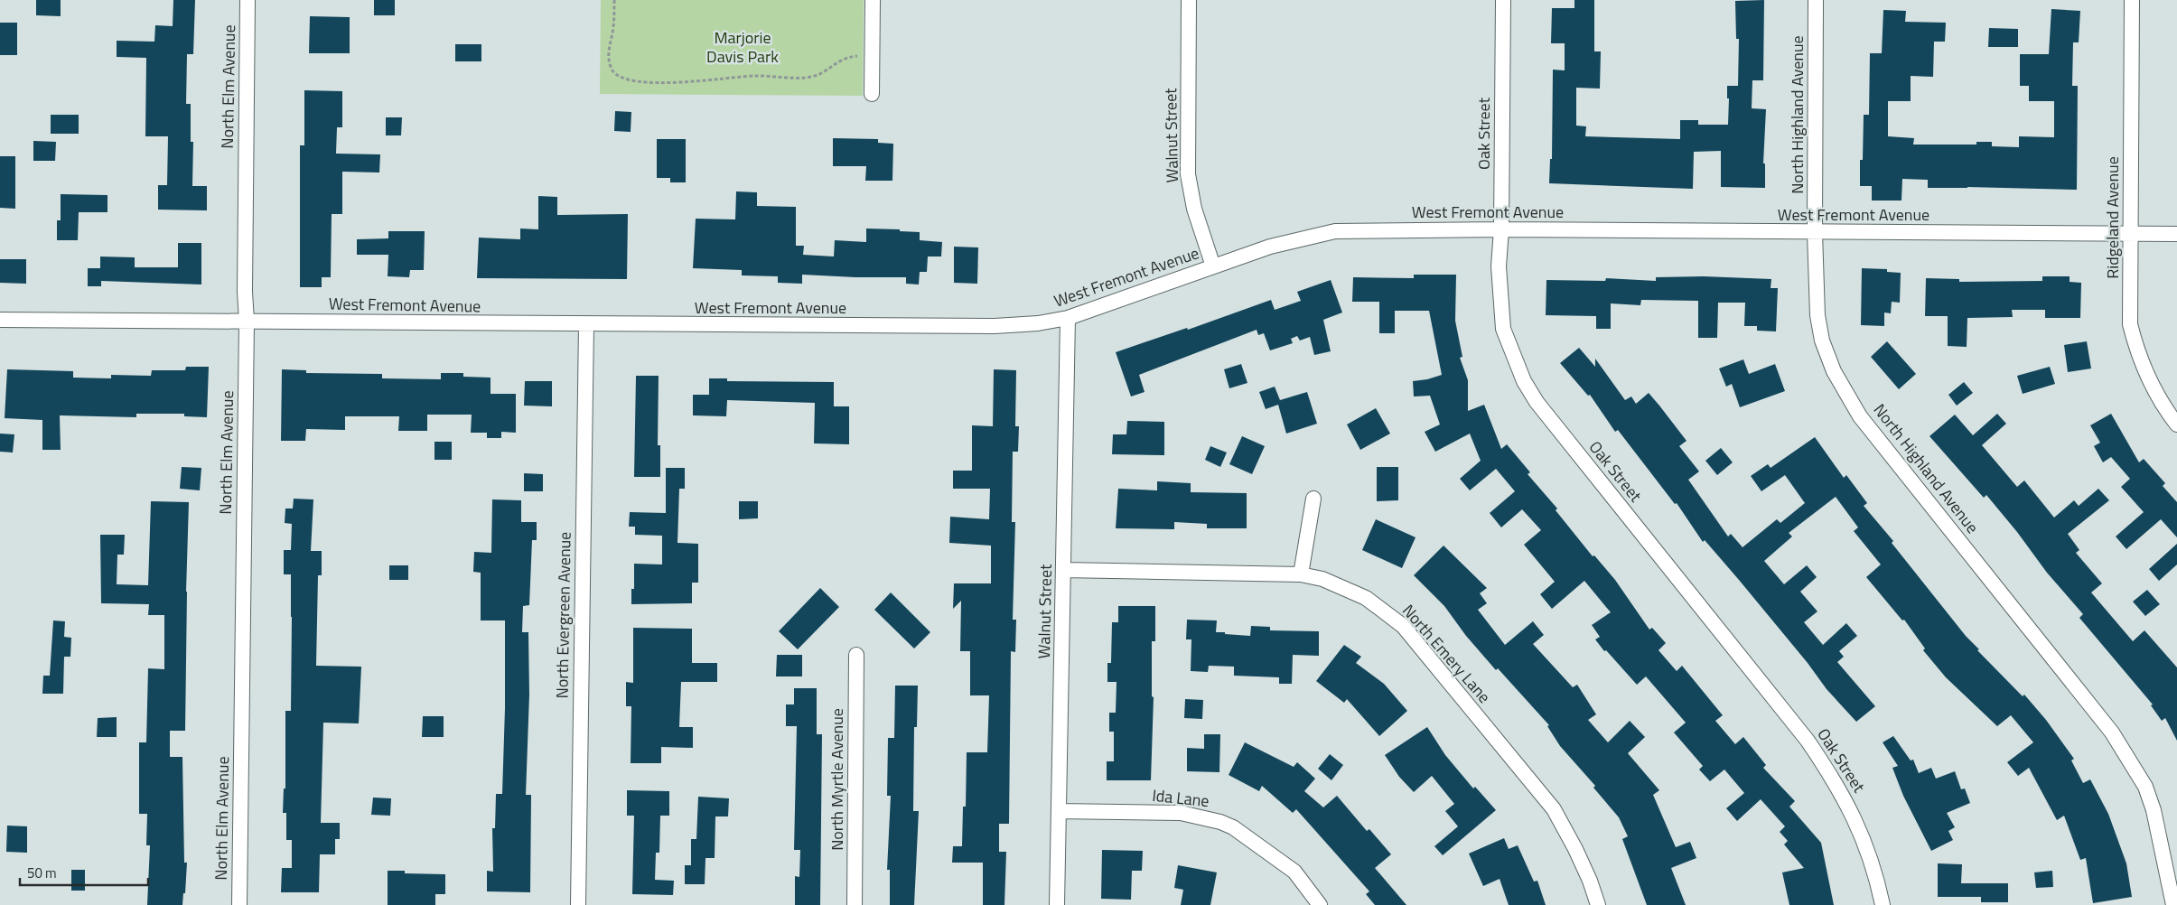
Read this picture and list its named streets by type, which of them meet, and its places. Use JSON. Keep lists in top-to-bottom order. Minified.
{"streets":{"street":["North Elm Avenue","North Highland Avenue","Oak Street","Walnut Street","West Fremont Avenue","Ridgeland Avenue","North Evergreen Avenue","North Emery Lane","North Myrtle Avenue","Ida Lane"]},"crossings":[["North Elm Avenue","West Fremont Avenue"],["North Highland Avenue","West Fremont Avenue"],["Oak Street","West Fremont Avenue"],["Walnut Street","West Fremont Avenue"],["Walnut Street","North Emery Lane"],["Walnut Street","Ida Lane"],["West Fremont Avenue","Ridgeland Avenue"],["West Fremont Avenue","North Evergreen Avenue"]],"parks":["Marjorie Davis Park"],"scale_bar":"50 m"}
